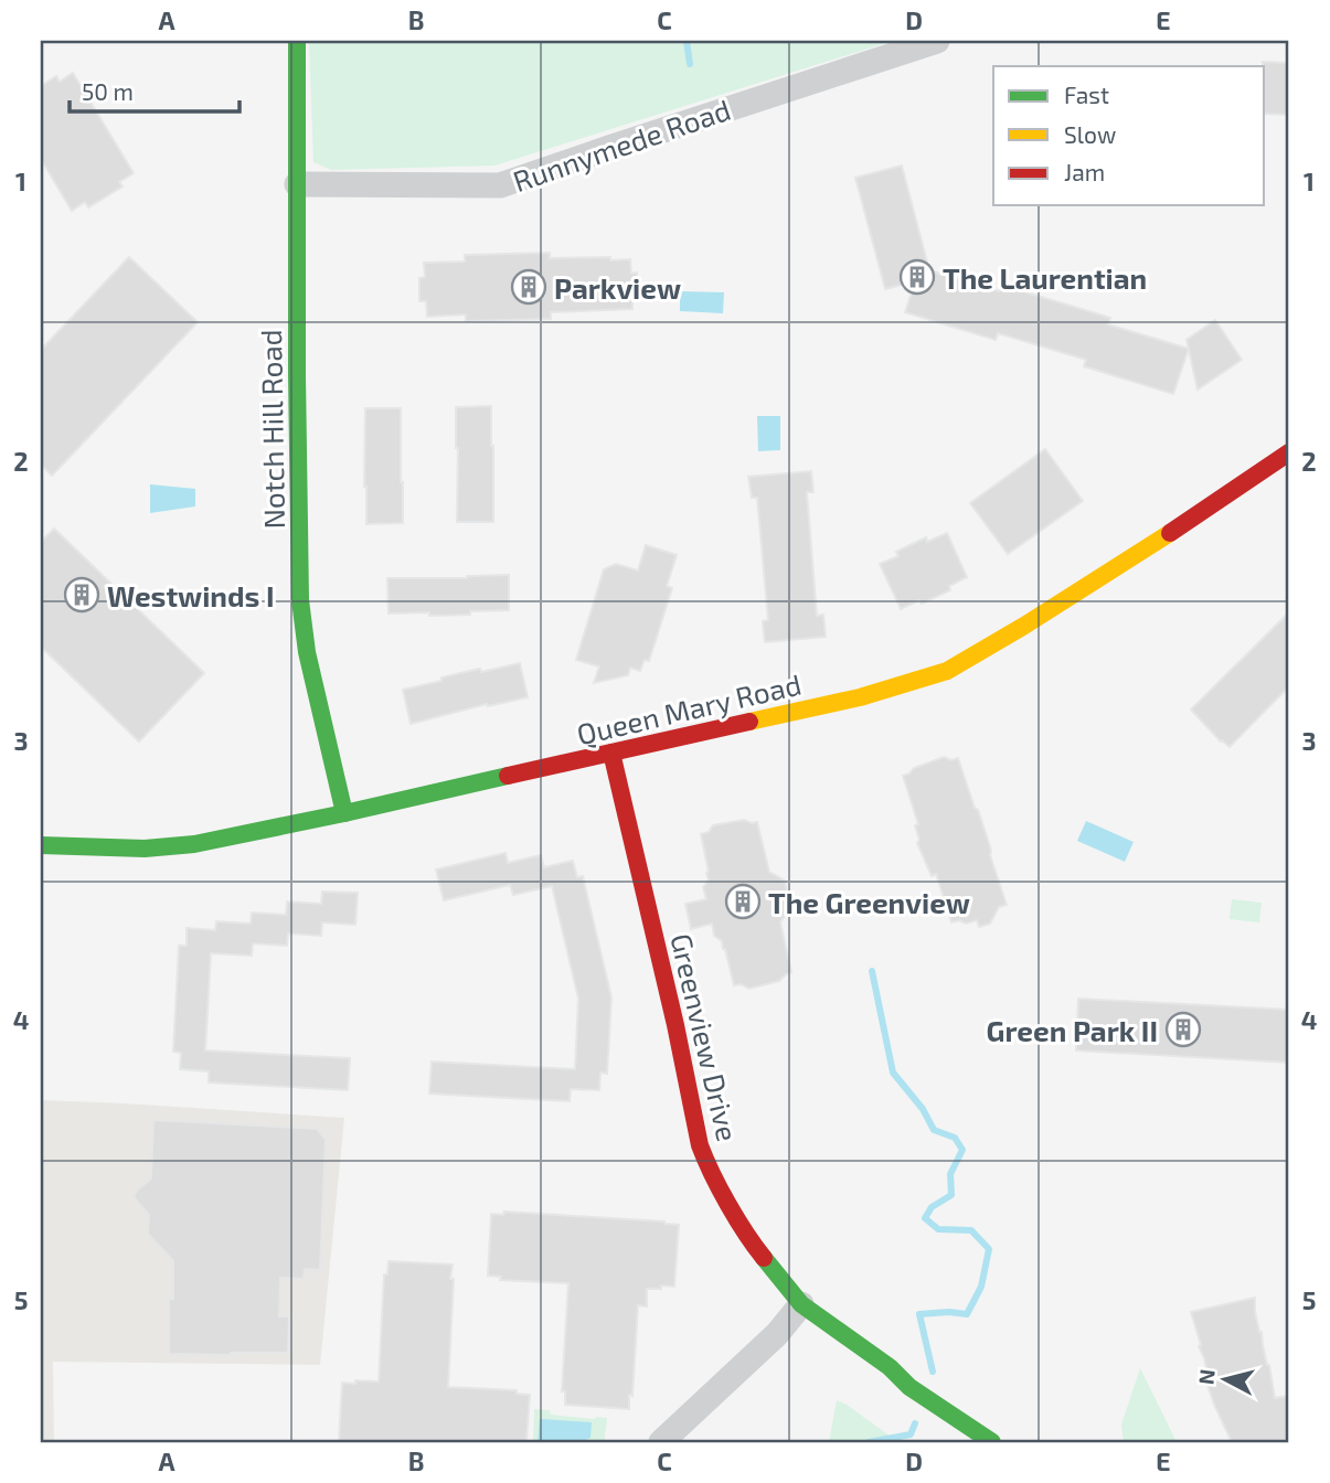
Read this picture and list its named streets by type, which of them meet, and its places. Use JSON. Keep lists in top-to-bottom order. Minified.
{"streets":{"street":["Runnymede Road","Notch Hill Road","Queen Mary Road","Greenview Drive"]},"crossings":[["Runnymede Road","Notch Hill Road"],["Notch Hill Road","Queen Mary Road"],["Queen Mary Road","Greenview Drive"]],"places":{"building":["The Laurentian","Parkview","Westwinds I","The Greenview","Green Park II"]},"legend":["Fast","Slow","Jam"],"scale_bar":"50 m","north":"left","grid":{"columns":["A","B","C","D","E"],"rows":["1","2","3","4","5"]}}
